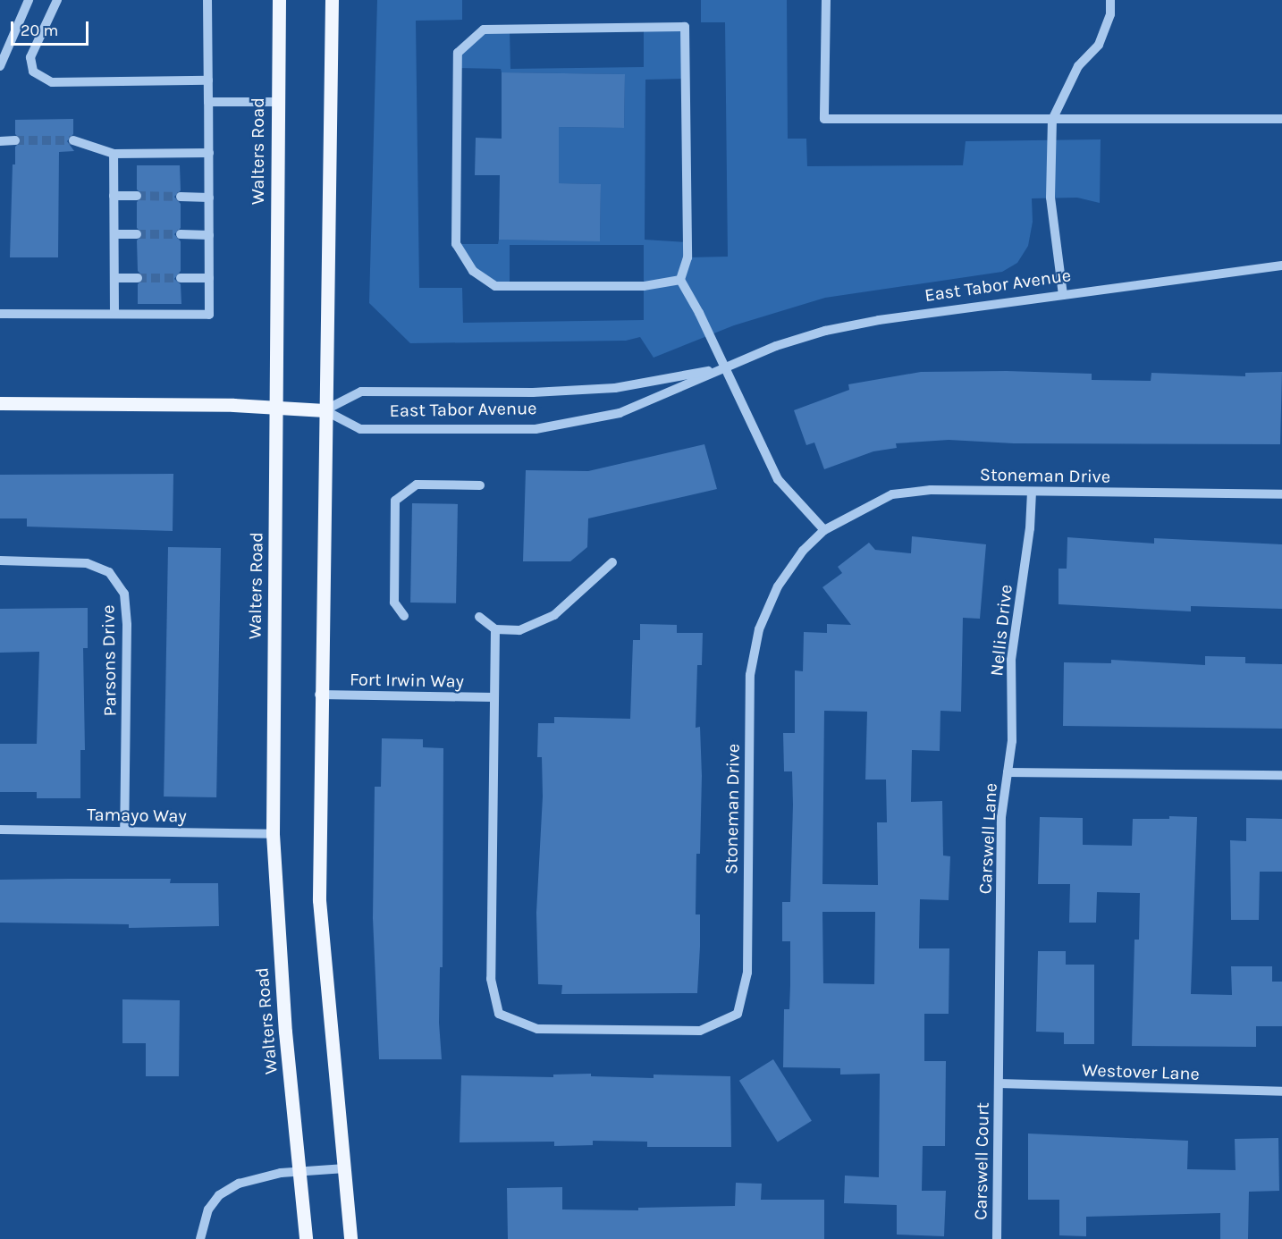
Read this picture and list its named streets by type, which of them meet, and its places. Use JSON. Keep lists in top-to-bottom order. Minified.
{"streets":{"main road":["Walters Road","East Tabor Avenue"],"street":["Stoneman Drive","Nellis Drive","Parsons Drive","Fort Irwin Way","Tamayo Way","Carswell Lane","Westover Lane","Carswell Court"]},"crossings":[["Walters Road","East Tabor Avenue"],["Walters Road","Tamayo Way"],["Stoneman Drive","Nellis Drive"],["Stoneman Drive","Fort Irwin Way"],["Nellis Drive","Carswell Lane"],["Parsons Drive","Tamayo Way"],["Carswell Lane","Westover Lane"],["Carswell Lane","Carswell Court"],["Westover Lane","Carswell Court"]],"scale_bar":"20 m"}
